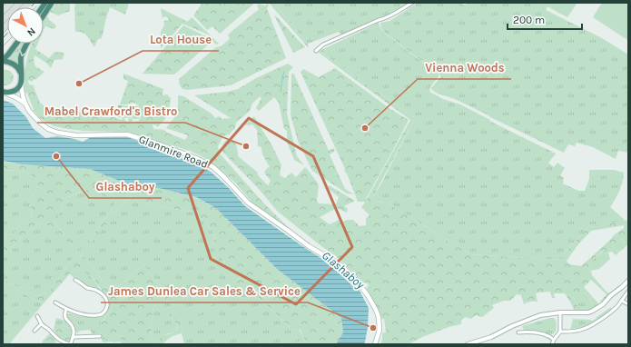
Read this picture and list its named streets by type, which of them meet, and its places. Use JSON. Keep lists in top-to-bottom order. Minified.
{"streets":{"main road":["Glanmire Road"]},"water":["Glashaboy"],"places":["Lota House","Vienna Woods","Mabel Crawford's Bistro","Glashaboy","James Dunlea Car Sales & Service"],"scale_bar":"200 m","north":"bottom right"}
